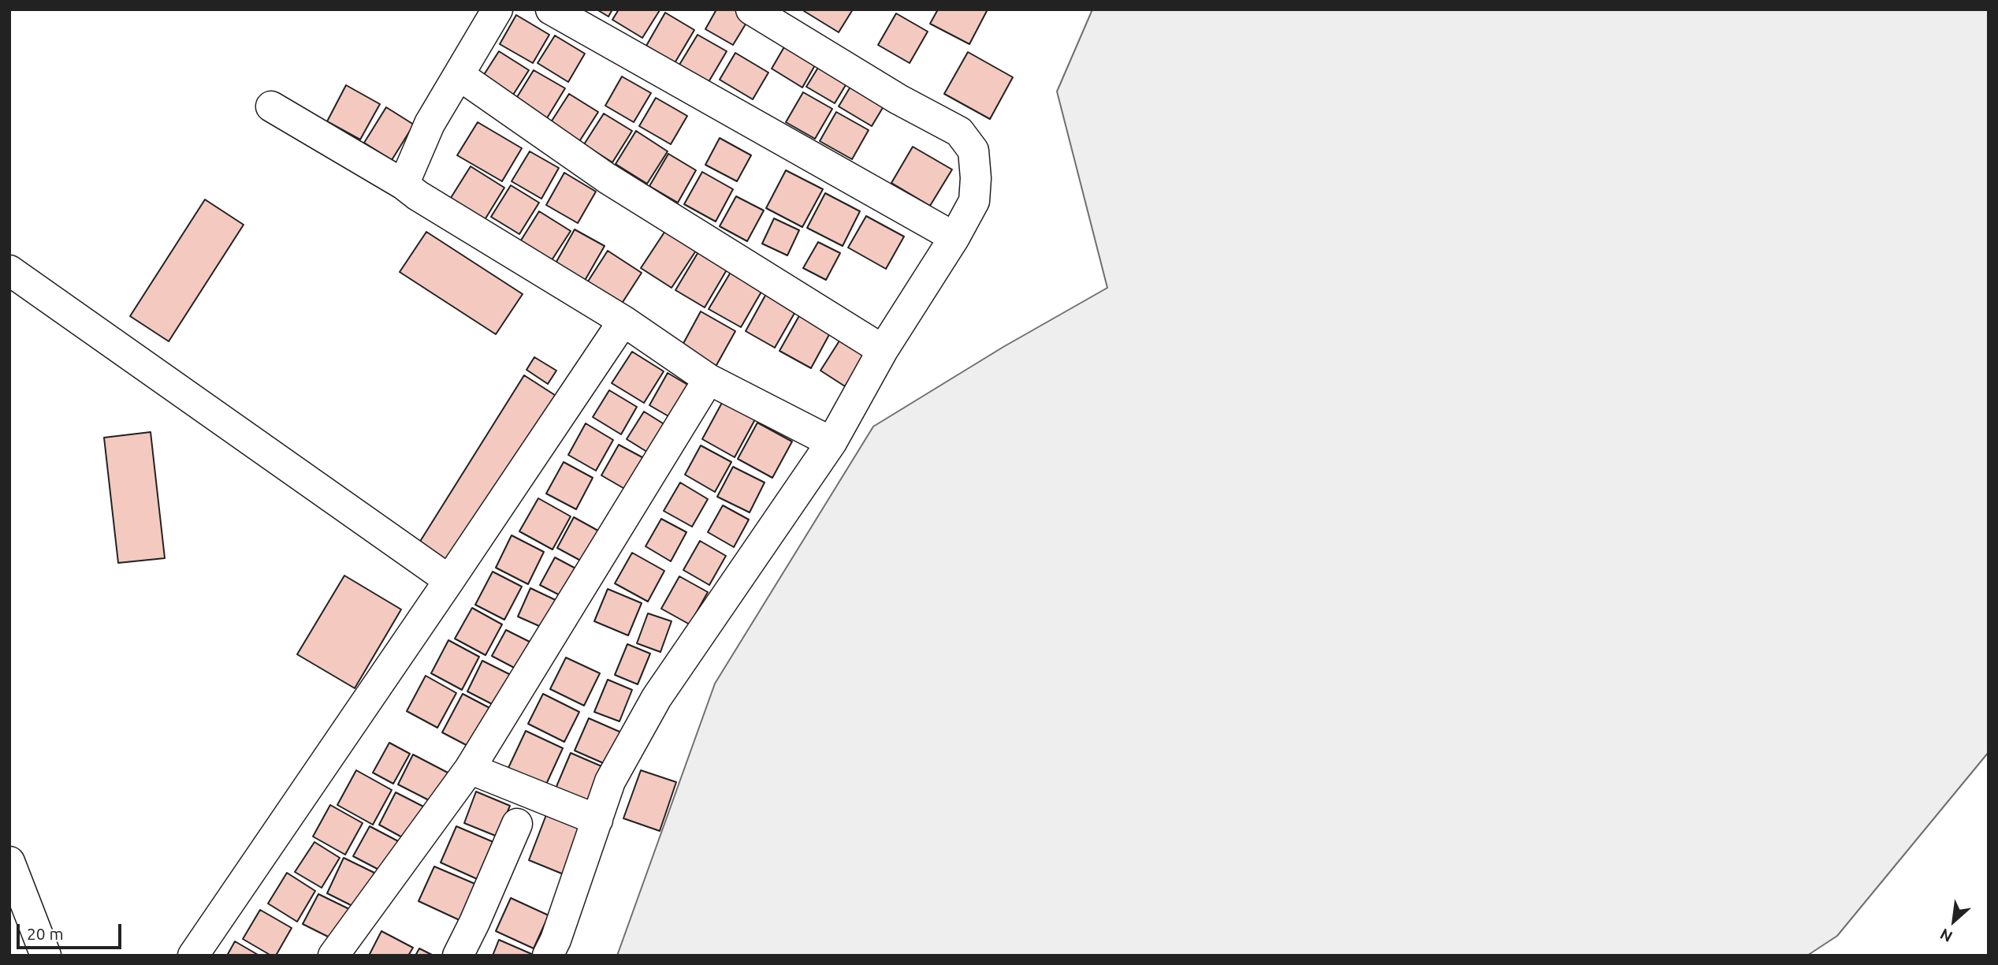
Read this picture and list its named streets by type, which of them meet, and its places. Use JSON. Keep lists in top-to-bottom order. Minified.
{"scale_bar":"20 m","north":"bottom left"}
